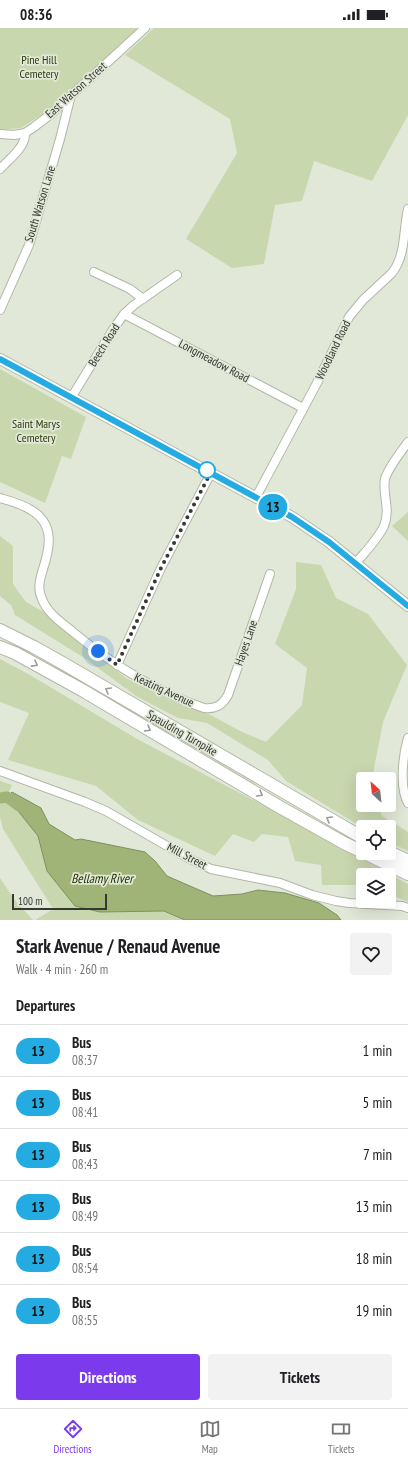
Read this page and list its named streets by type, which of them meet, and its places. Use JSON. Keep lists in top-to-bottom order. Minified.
{"streets":{"highway":["Spaulding Turnpike"],"street":["East Watson Street","South Watson Lane","Beech Road","Woodland Road","Longmeadow Road","Hayes Lane","Keating Avenue","Mill Street"]},"crossings":[["East Watson Street","South Watson Lane"],["Beech Road","Longmeadow Road"],["Woodland Road","Longmeadow Road"],["Hayes Lane","Keating Avenue"]],"water":["Bellamy River"],"parks":["Pine Hill Cemetery","Saint Marys Cemetery"],"lines":["bus line 13"],"scale_bar":"100 m","north":"top left","page":{"status":"08:36","on_map":"13","scale":"100 m","heading":[["Stark Avenue / Renaud Avenue","Walk · 4 min · 260 m"],"Departures"],"list":[{"mark":"13","name":"Bus","note":"08:37","value":"1 min"},{"mark":"13","name":"Bus","note":"08:41","value":"5 min"},{"mark":"13","name":"Bus","note":"08:43","value":"7 min"},{"mark":"13","name":"Bus","note":"08:49","value":"13 min"},{"mark":"13","name":"Bus","note":"08:54","value":"18 min"},{"mark":"13","name":"Bus","note":"08:55","value":"19 min"}],"buttons":["Directions","Tickets"],"tabs":["Directions","Map","Tickets"]}}
